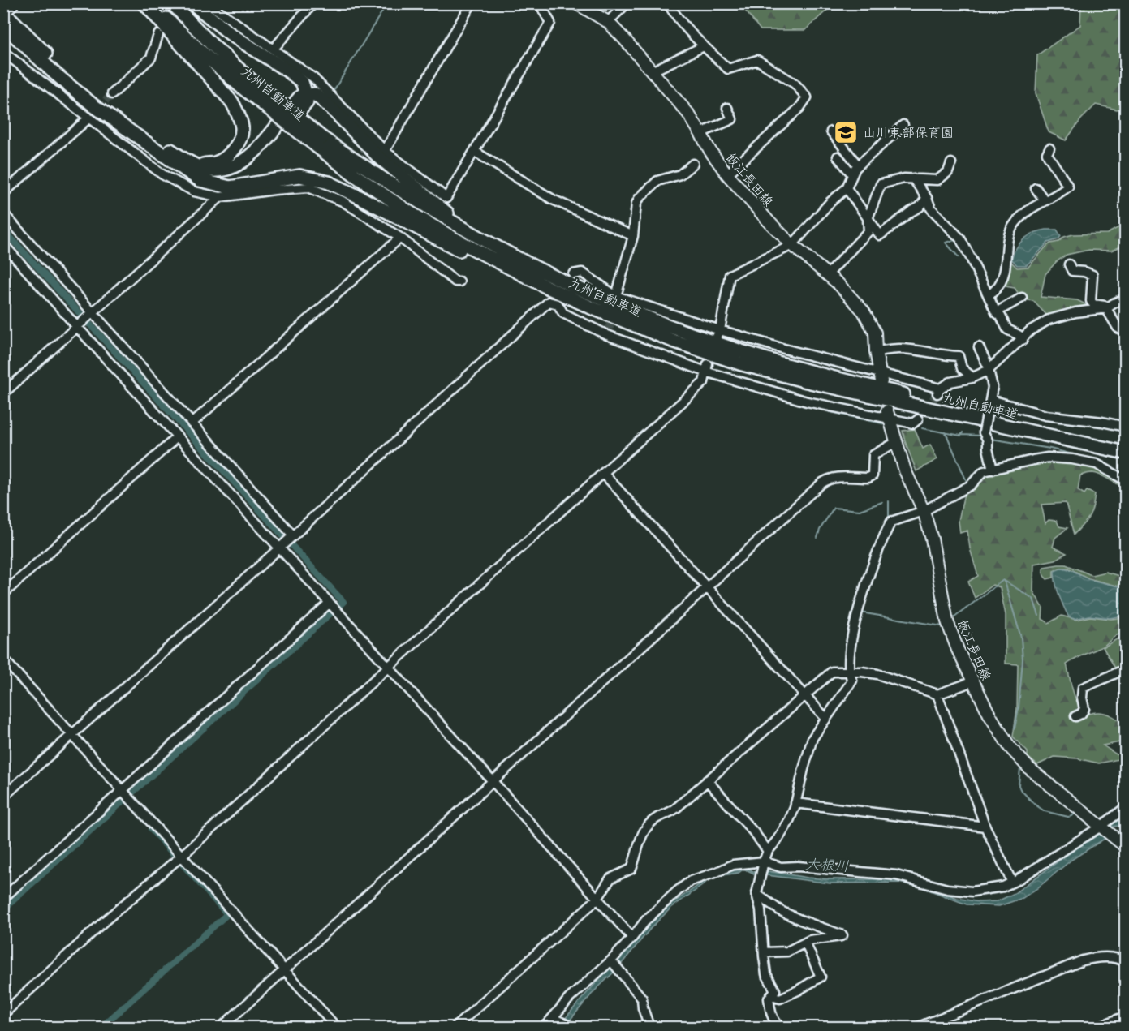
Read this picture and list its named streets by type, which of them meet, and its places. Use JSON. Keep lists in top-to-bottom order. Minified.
{"streets":{"highway":["九州自動車道"],"main road":["飯江長田線"]},"water":["大根川"],"places":{"school or university":["山川東部保育園"]}}
